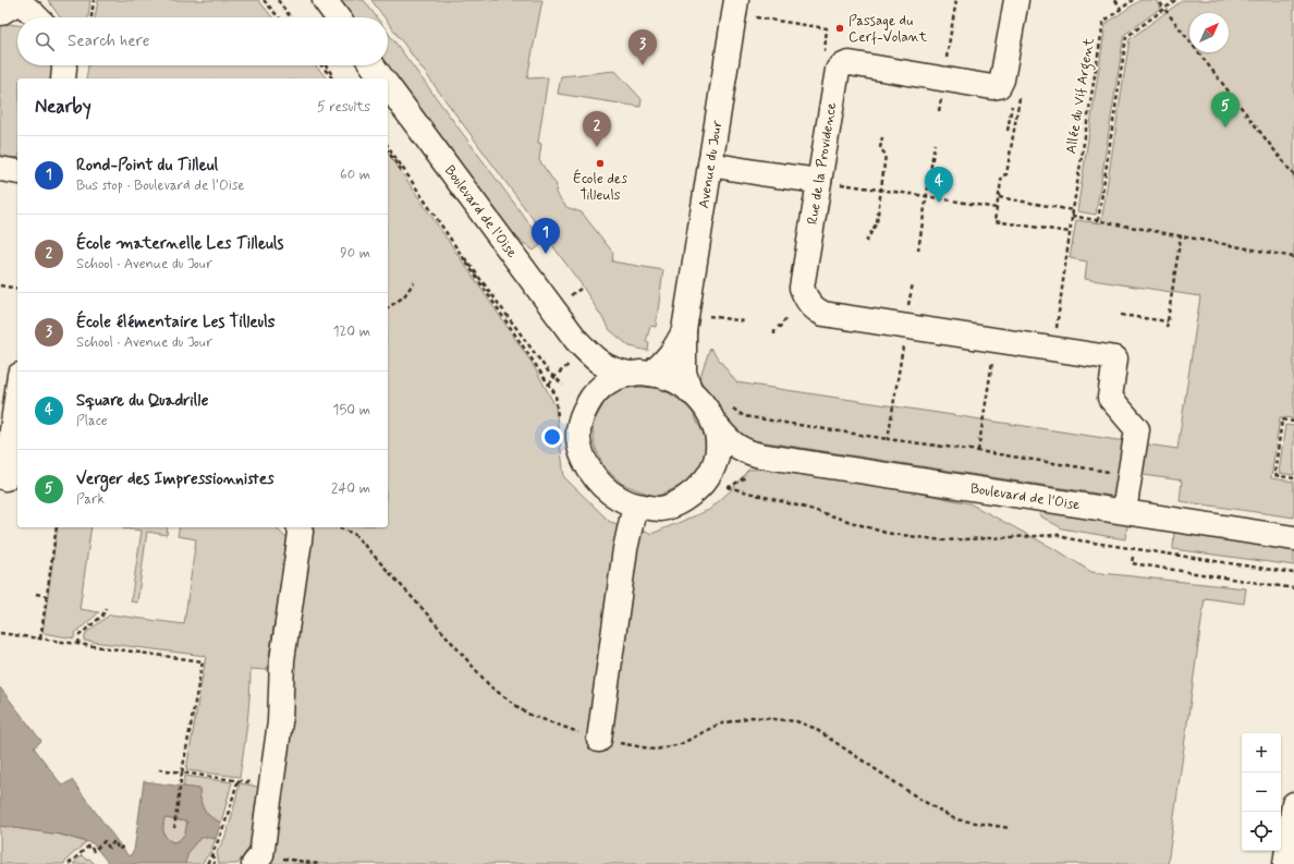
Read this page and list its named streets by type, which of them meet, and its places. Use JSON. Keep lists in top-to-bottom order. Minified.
{"streets":{"main road":["Rue de la Providence","Avenue du Jour","Boulevard de l'Oise"],"path":["Allée du Vif Argent"]},"crossings":[["Avenue du Jour","Boulevard de l'Oise"]],"places":["Passage du Cerf-Volant","École des Tilleuls"],"north":"top right","page":{"search":"Search here","pins":["3","5","2","4","1"],"heading":["Nearby","5 results"],"list":[{"mark":"1","name":"Rond-Point du Tilleul","note":"Bus stop · Boulevard de l'Oise","value":"60 m"},{"mark":"2","name":"École maternelle Les Tilleuls","note":"School · Avenue du Jour","value":"90 m"},{"mark":"3","name":"École élémentaire Les Tilleuls","note":"School · Avenue du Jour","value":"120 m"},{"mark":"4","name":"Square du Quadrille","note":"Place","value":"150 m"},{"mark":"5","name":"Verger des Impressionnistes","note":"Park","value":"240 m"}],"map_buttons":["+","−"]}}
